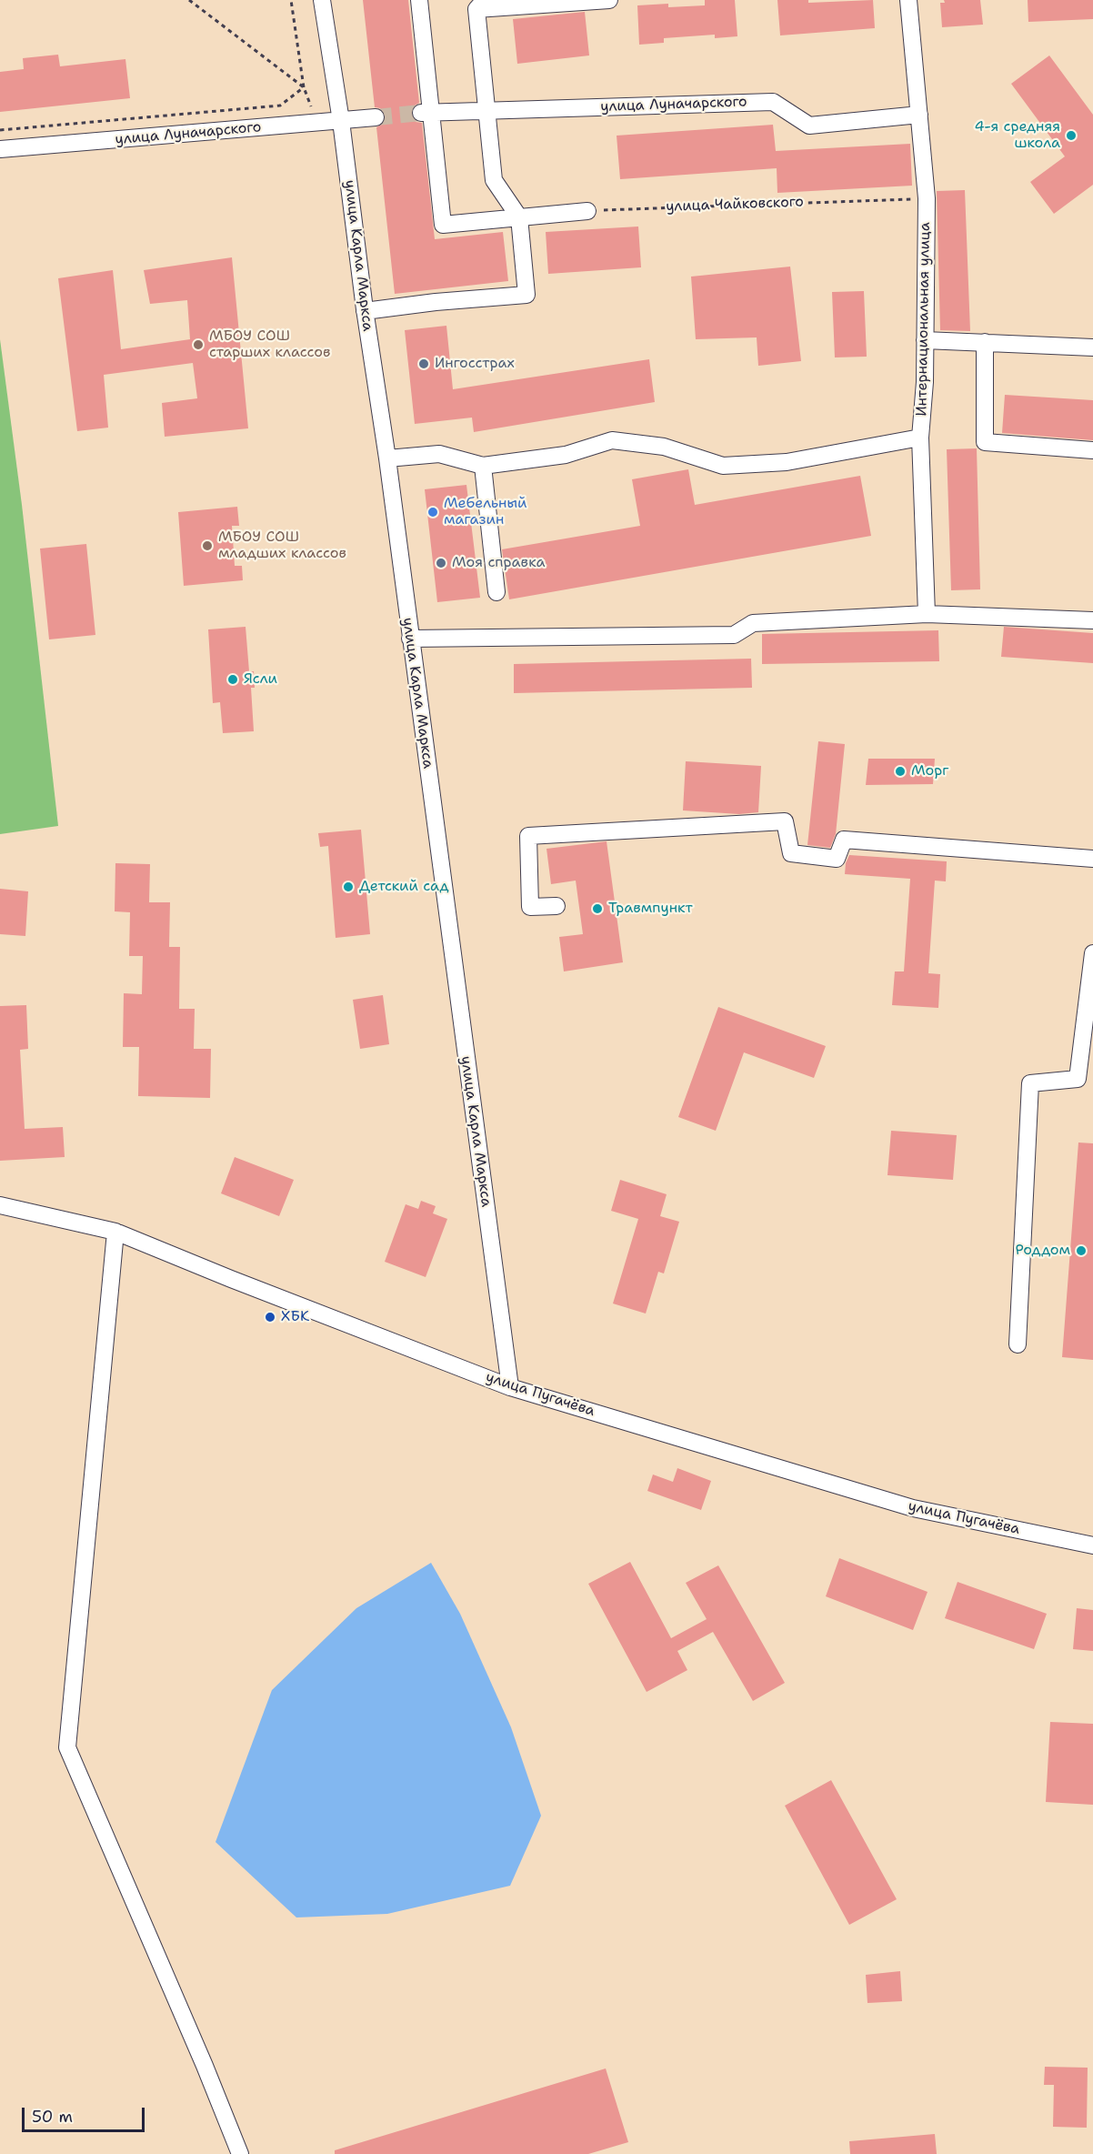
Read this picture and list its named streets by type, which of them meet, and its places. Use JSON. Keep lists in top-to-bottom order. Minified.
{"streets":{"street":["улица Луначарского","улица Карла Маркса","Интернациональная улица","улица Пугачёва"],"path":["улица Чайковского"]},"crossings":[["улица Луначарского","улица Карла Маркса"],["улица Луначарского","Интернациональная улица"],["улица Чайковского","Интернациональная улица"],["улица Карла Маркса","Интернациональная улица"],["улица Карла Маркса","улица Пугачёва"]],"places":["4-я средняя школа","МБОУ СОШ старших классов","Ингосстрах","Мебельный магазин","МБОУ СОШ младших классов","Моя справка","Ясли","Морг","Детский сад","Травмпункт","Роддом","ХБК"],"scale_bar":"50 m"}
